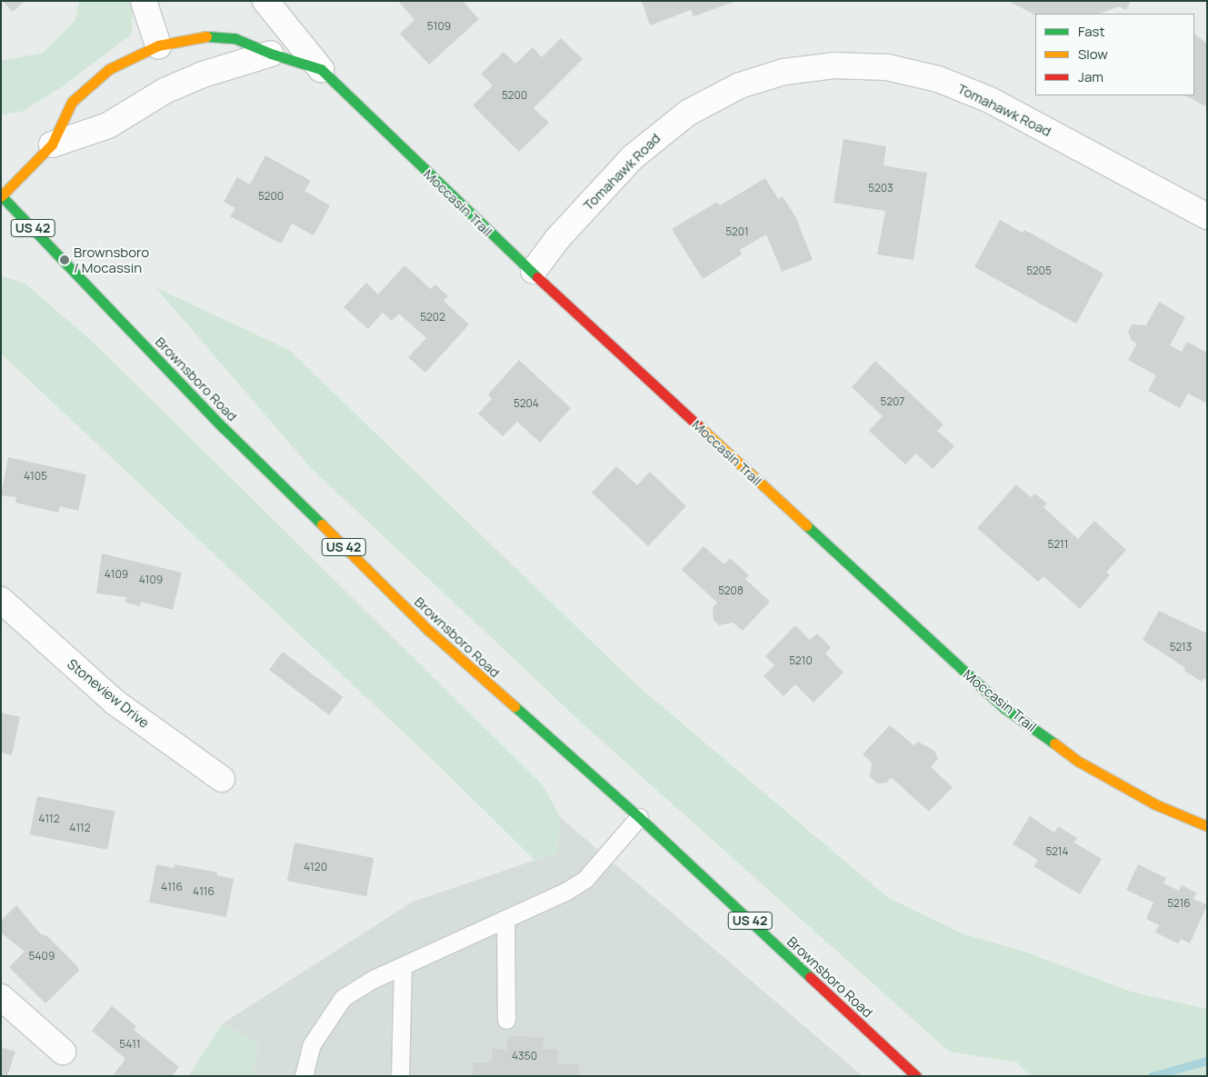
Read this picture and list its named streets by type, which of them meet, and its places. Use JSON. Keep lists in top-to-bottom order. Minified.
{"streets":{"street":["Tomahawk Road","Moccasin Trail","US 42","Brownsboro Road","Stoneview Drive"]},"crossings":[["Tomahawk Road","Moccasin Trail"],["Moccasin Trail","Brownsboro Road"]],"places":["Brownsboro / Mocassin"],"house_numbers":["5109","5200","5203","5200","5201","5205","5202","5207","5204","4105","5211","4109","4109","5208","5213","5210","4112","4112","5214","4120","4116","4116","5216","5409","5411","4350"],"legend":["Fast","Slow","Jam"]}
